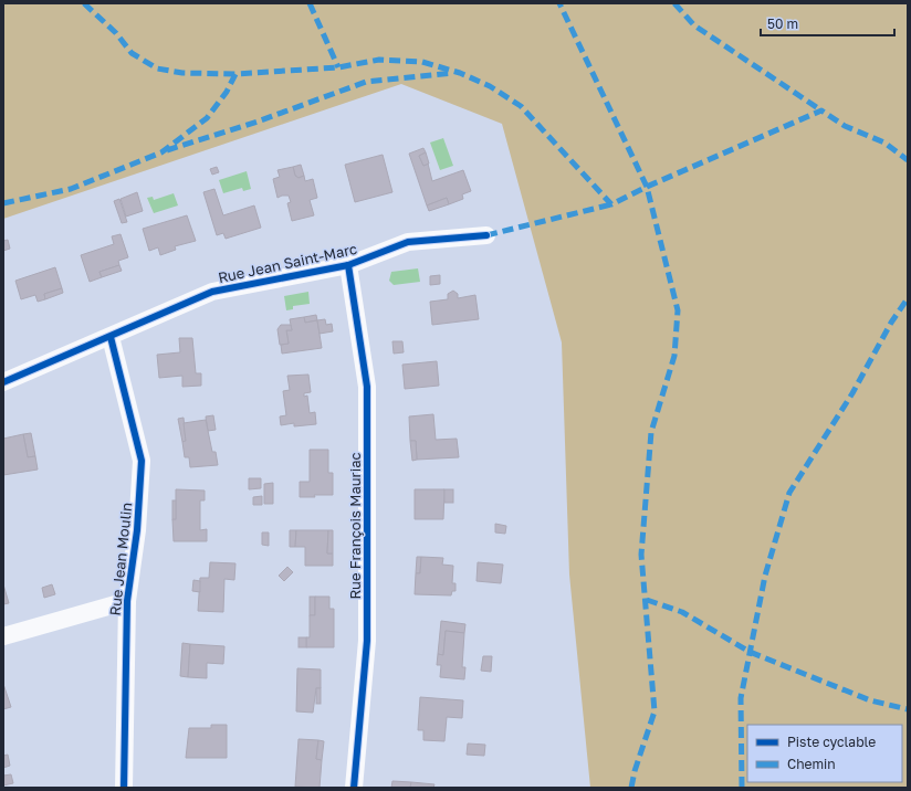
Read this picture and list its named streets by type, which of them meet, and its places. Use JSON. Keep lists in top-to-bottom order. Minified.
{"streets":{"street":["Rue Jean Saint-Marc","Rue François Mauriac","Rue Jean Moulin"]},"crossings":[["Rue Jean Saint-Marc","Rue François Mauriac"],["Rue Jean Saint-Marc","Rue Jean Moulin"]],"legend":["Piste cyclable","Chemin"],"scale_bar":"50 m"}
